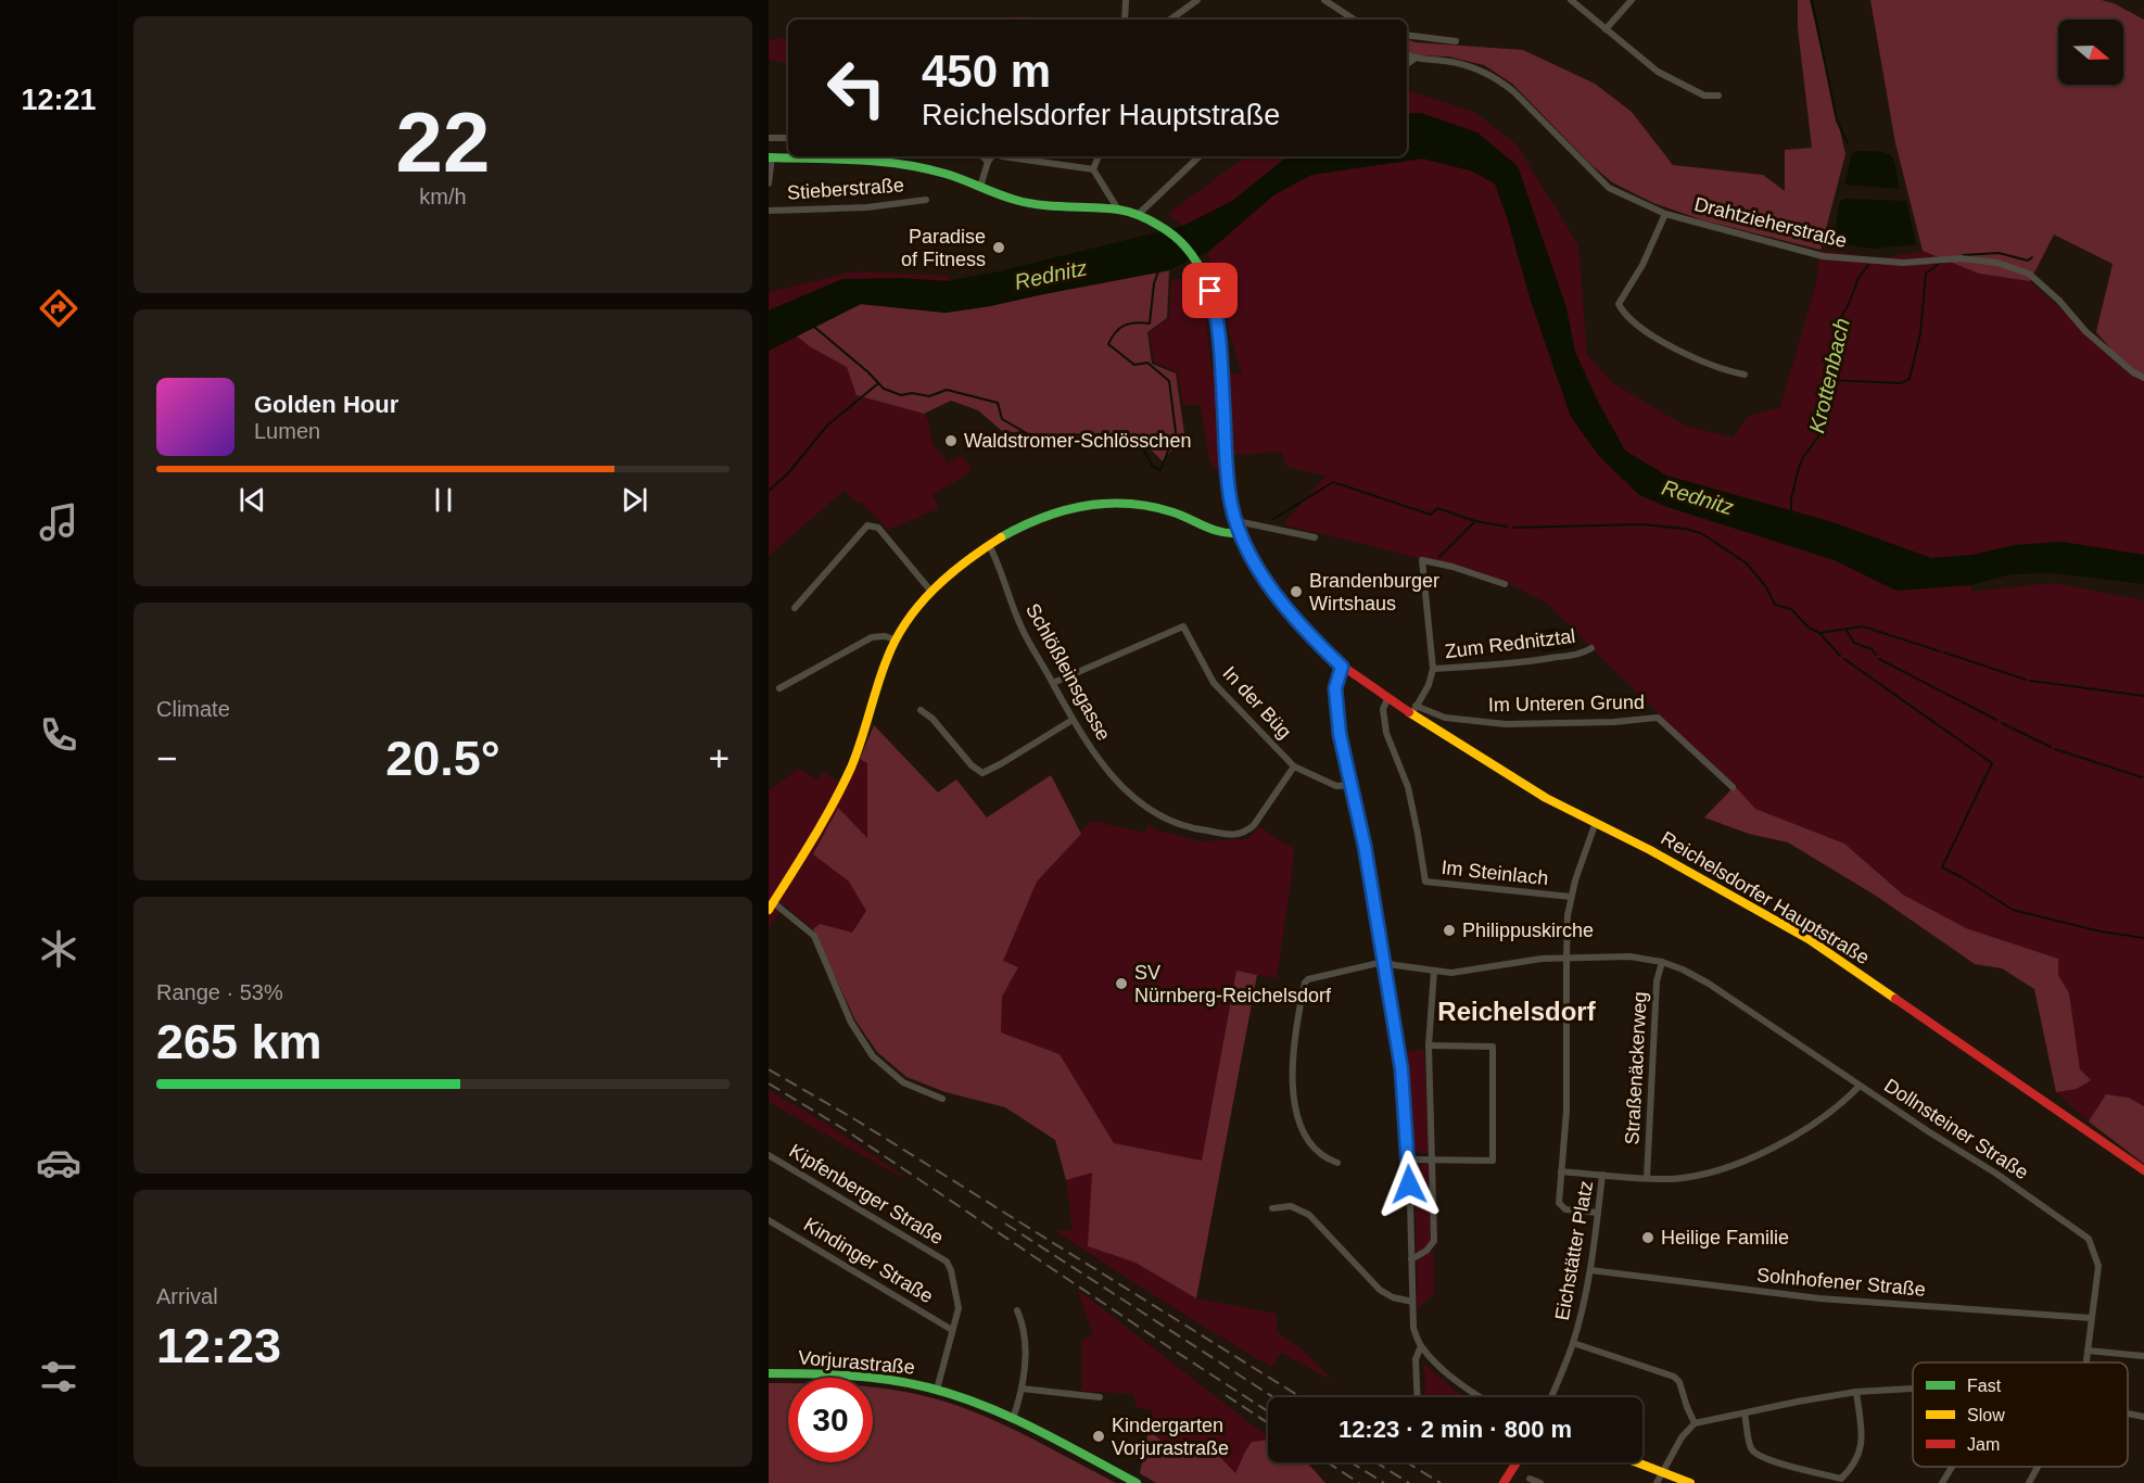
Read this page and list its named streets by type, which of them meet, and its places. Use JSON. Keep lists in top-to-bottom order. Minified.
{"streets":{"main road":["Reichelsdorfer Hauptstraße","Vorjurastraße"],"street":["Stieberstraße","Drahtzieherstraße","Zum Rednitztal","Schlößleinsgasse","In der Büg","Im Unteren Grund","Im Steinlach","Straßenäckerweg","Dollnsteiner Straße","Kipfenberger Straße","Eichstätter Platz","Kindinger Straße","Solnhofener Straße"]},"crossings":[["Schlößleinsgasse","In der Büg"],["Im Unteren Grund","Reichelsdorfer Hauptstraße"],["Im Steinlach","Reichelsdorfer Hauptstraße"],["Straßenäckerweg","Dollnsteiner Straße"],["Straßenäckerweg","Eichstätter Platz"],["Dollnsteiner Straße","Eichstätter Platz"],["Dollnsteiner Straße","Solnhofener Straße"],["Kipfenberger Straße","Kindinger Straße"],["Eichstätter Platz","Solnhofener Straße"]],"districts":["Reichelsdorf"],"water":["Rednitz","Krottenbach"],"places":["Paradise of Fitness","Waldstromer-Schlösschen","Brandenburger Wirtshaus","Philippuskirche","SV Nürnberg-Reichelsdorf","Heilige Familie","Kindergarten Vorjurastraße"],"legend":["Fast","Slow","Jam"],"north":"right","page":{"tabs":"12:21","tile":[["22","km/h"],"Climate",["Range · 53%","265 km"],["Arrival","12:23"]],"turn":["450 m","Reichelsdorfer Hauptstraße"],"song":["Golden Hour","Lumen"],"heat":["−","20.5°","+"],"limit":"30","trip":"12:23 · 2 min · 800 m"}}
